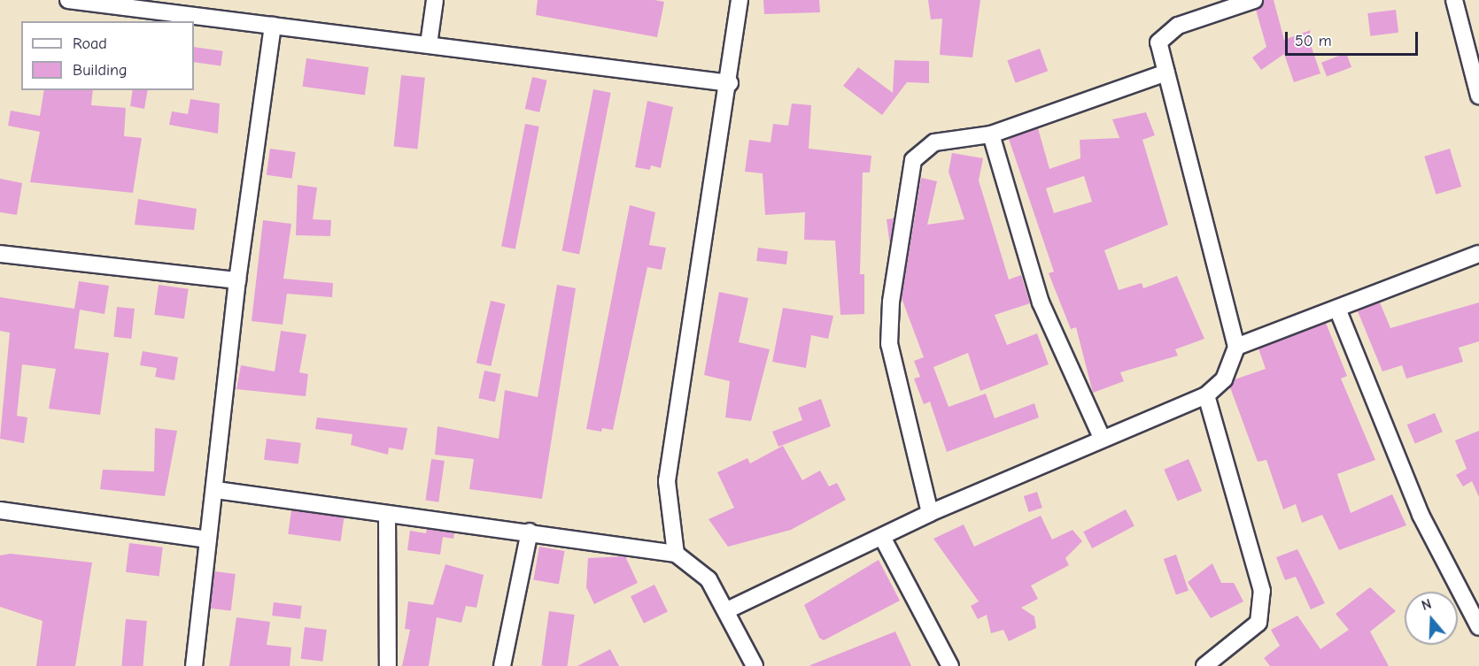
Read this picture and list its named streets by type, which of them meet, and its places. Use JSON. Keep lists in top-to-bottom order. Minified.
{"legend":["Road","Building"],"scale_bar":"50 m","north":"top"}
